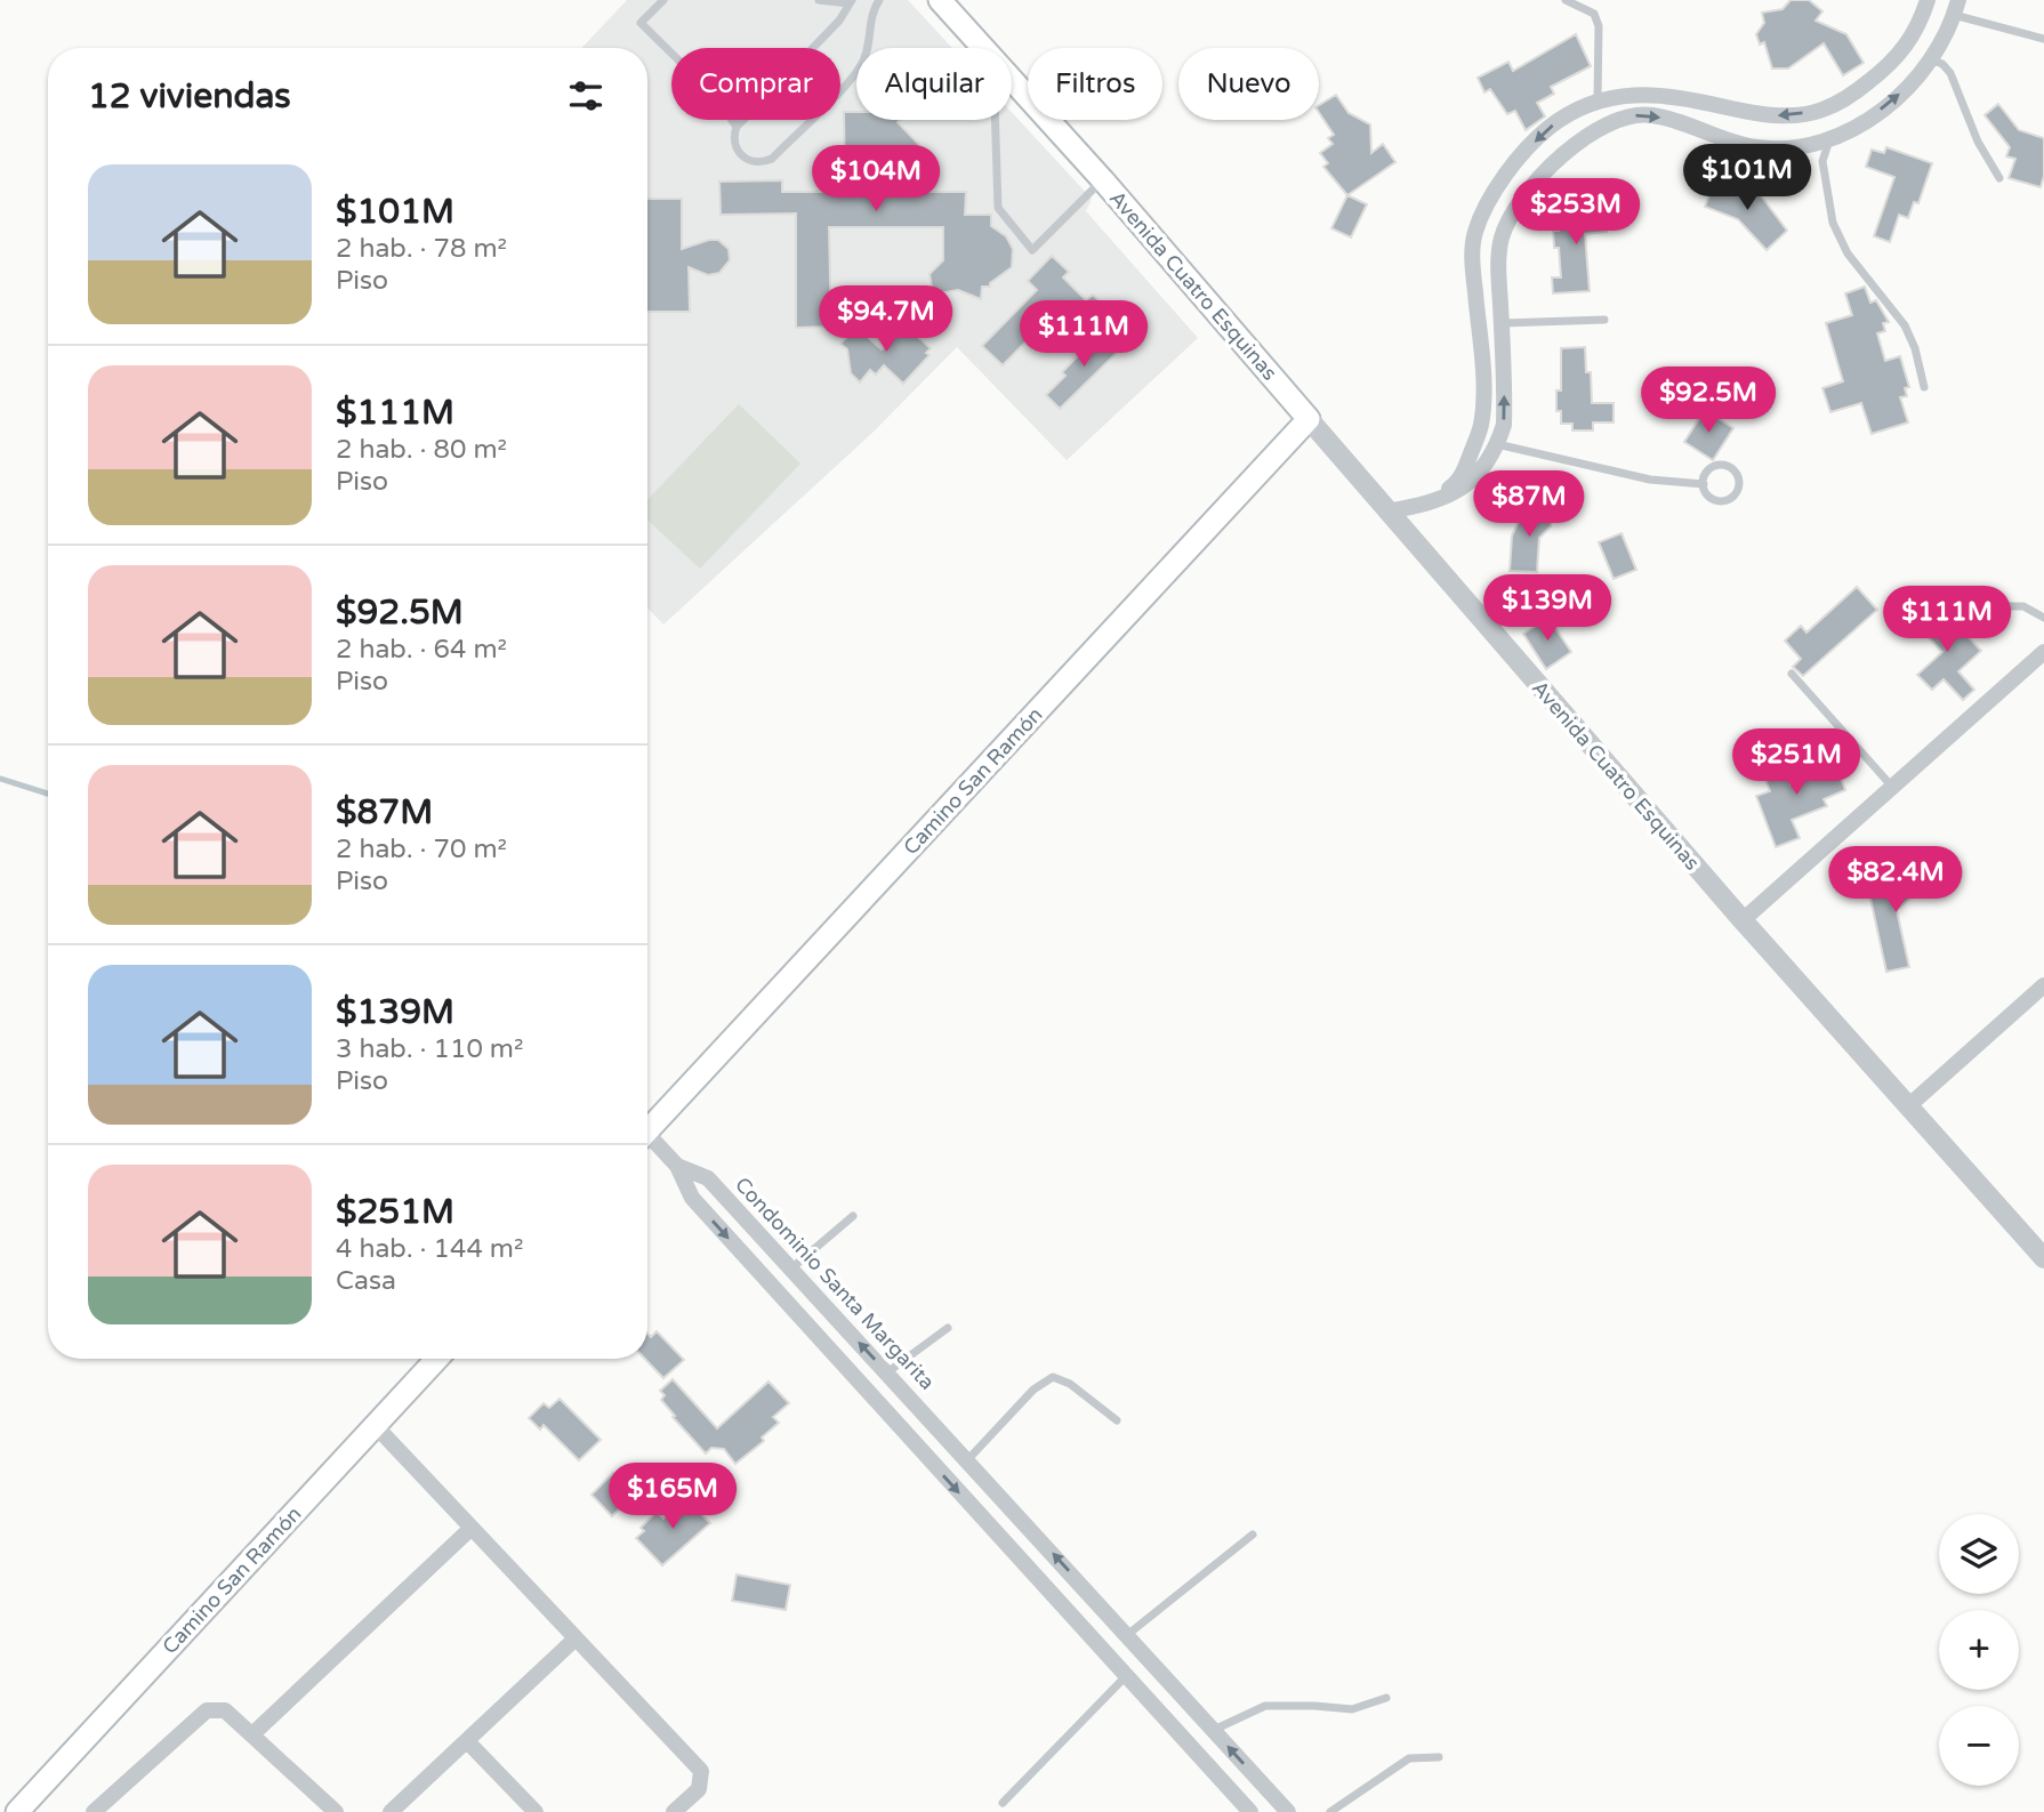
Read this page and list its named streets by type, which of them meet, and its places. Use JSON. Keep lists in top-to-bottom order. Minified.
{"streets":{"main road":["Avenida Cuatro Esquinas","Camino San Ramón"],"street":["Condominio Santa Margarita"]},"crossings":[["Avenida Cuatro Esquinas","Camino San Ramón"]],"page":{"chip":["Comprar","Alquilar","Filtros","Nuevo"],"heading":"12 viviendas","price":["$101M","$104M","$253M","$94.7M","$111M","$92.5M","$87M","$139M","$111M","$251M","$82.4M","$165M"],"list":[{"name":"$101M","note":"2 hab. · 78 m² · Piso"},{"name":"$111M","note":"2 hab. · 80 m² · Piso"},{"name":"$92.5M","note":"2 hab. · 64 m² · Piso"},{"name":"$87M","note":"2 hab. · 70 m² · Piso"},{"name":"$139M","note":"3 hab. · 110 m² · Piso"},{"name":"$251M","note":"4 hab. · 144 m² · Casa"}],"map_buttons":["+","−"]}}
